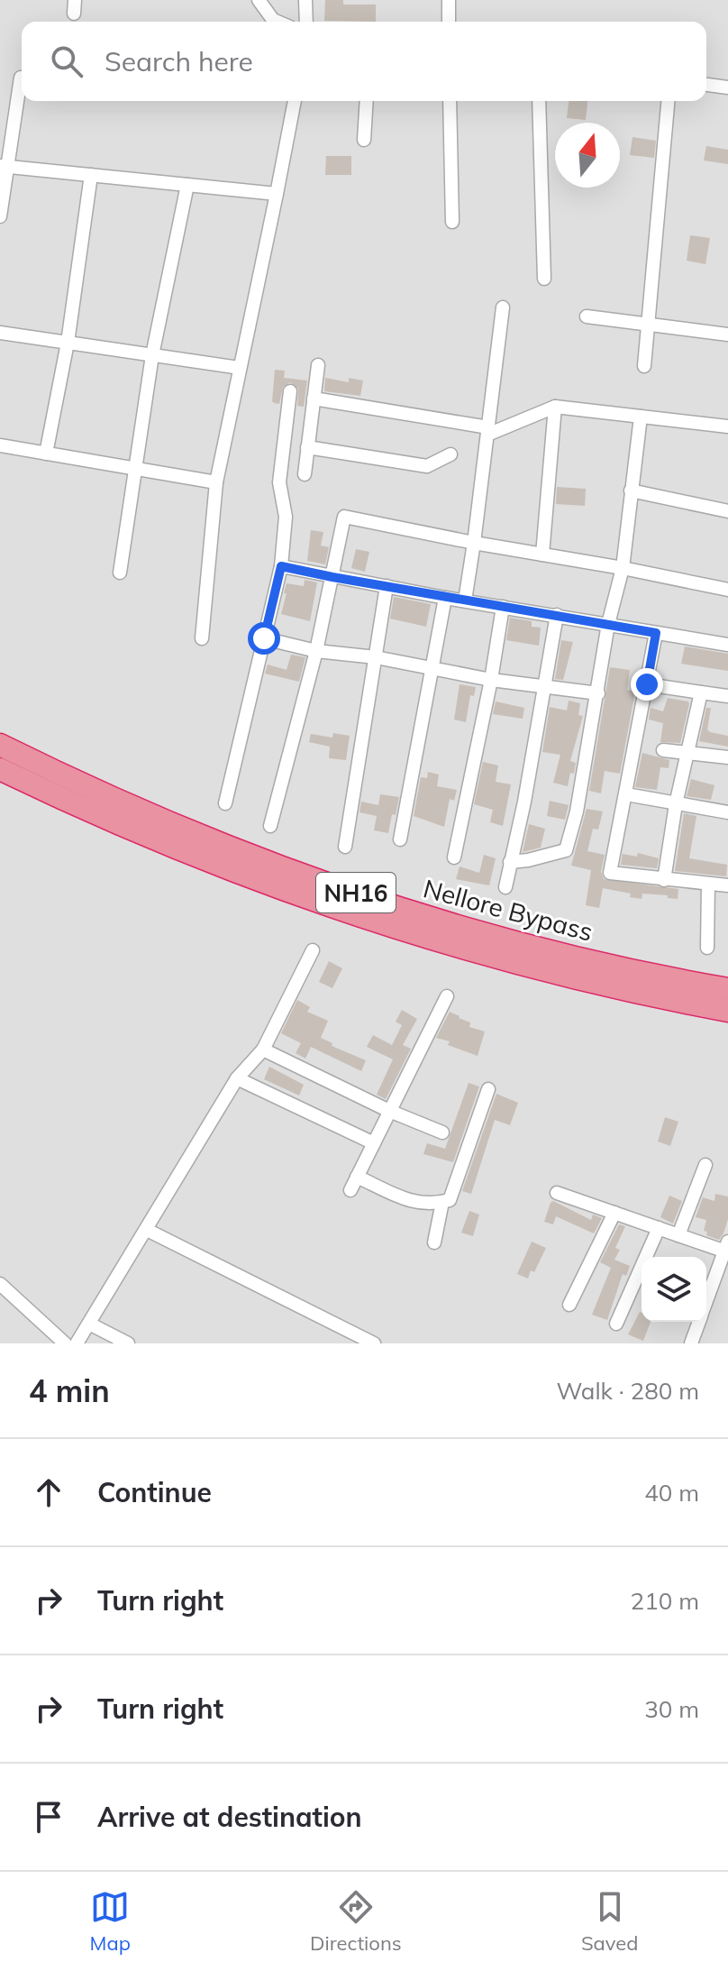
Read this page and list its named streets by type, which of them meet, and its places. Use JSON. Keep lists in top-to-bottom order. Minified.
{"streets":{"highway":["NH16","Nellore Bypass"]},"north":"top","page":{"search":"Search here","heading":["4 min","Walk · 280 m"],"list":[["Continue","40 m"],["Turn right","210 m"],["Turn right","30 m"],"Arrive at destination"],"nav":["Map","Directions","Saved"]}}
